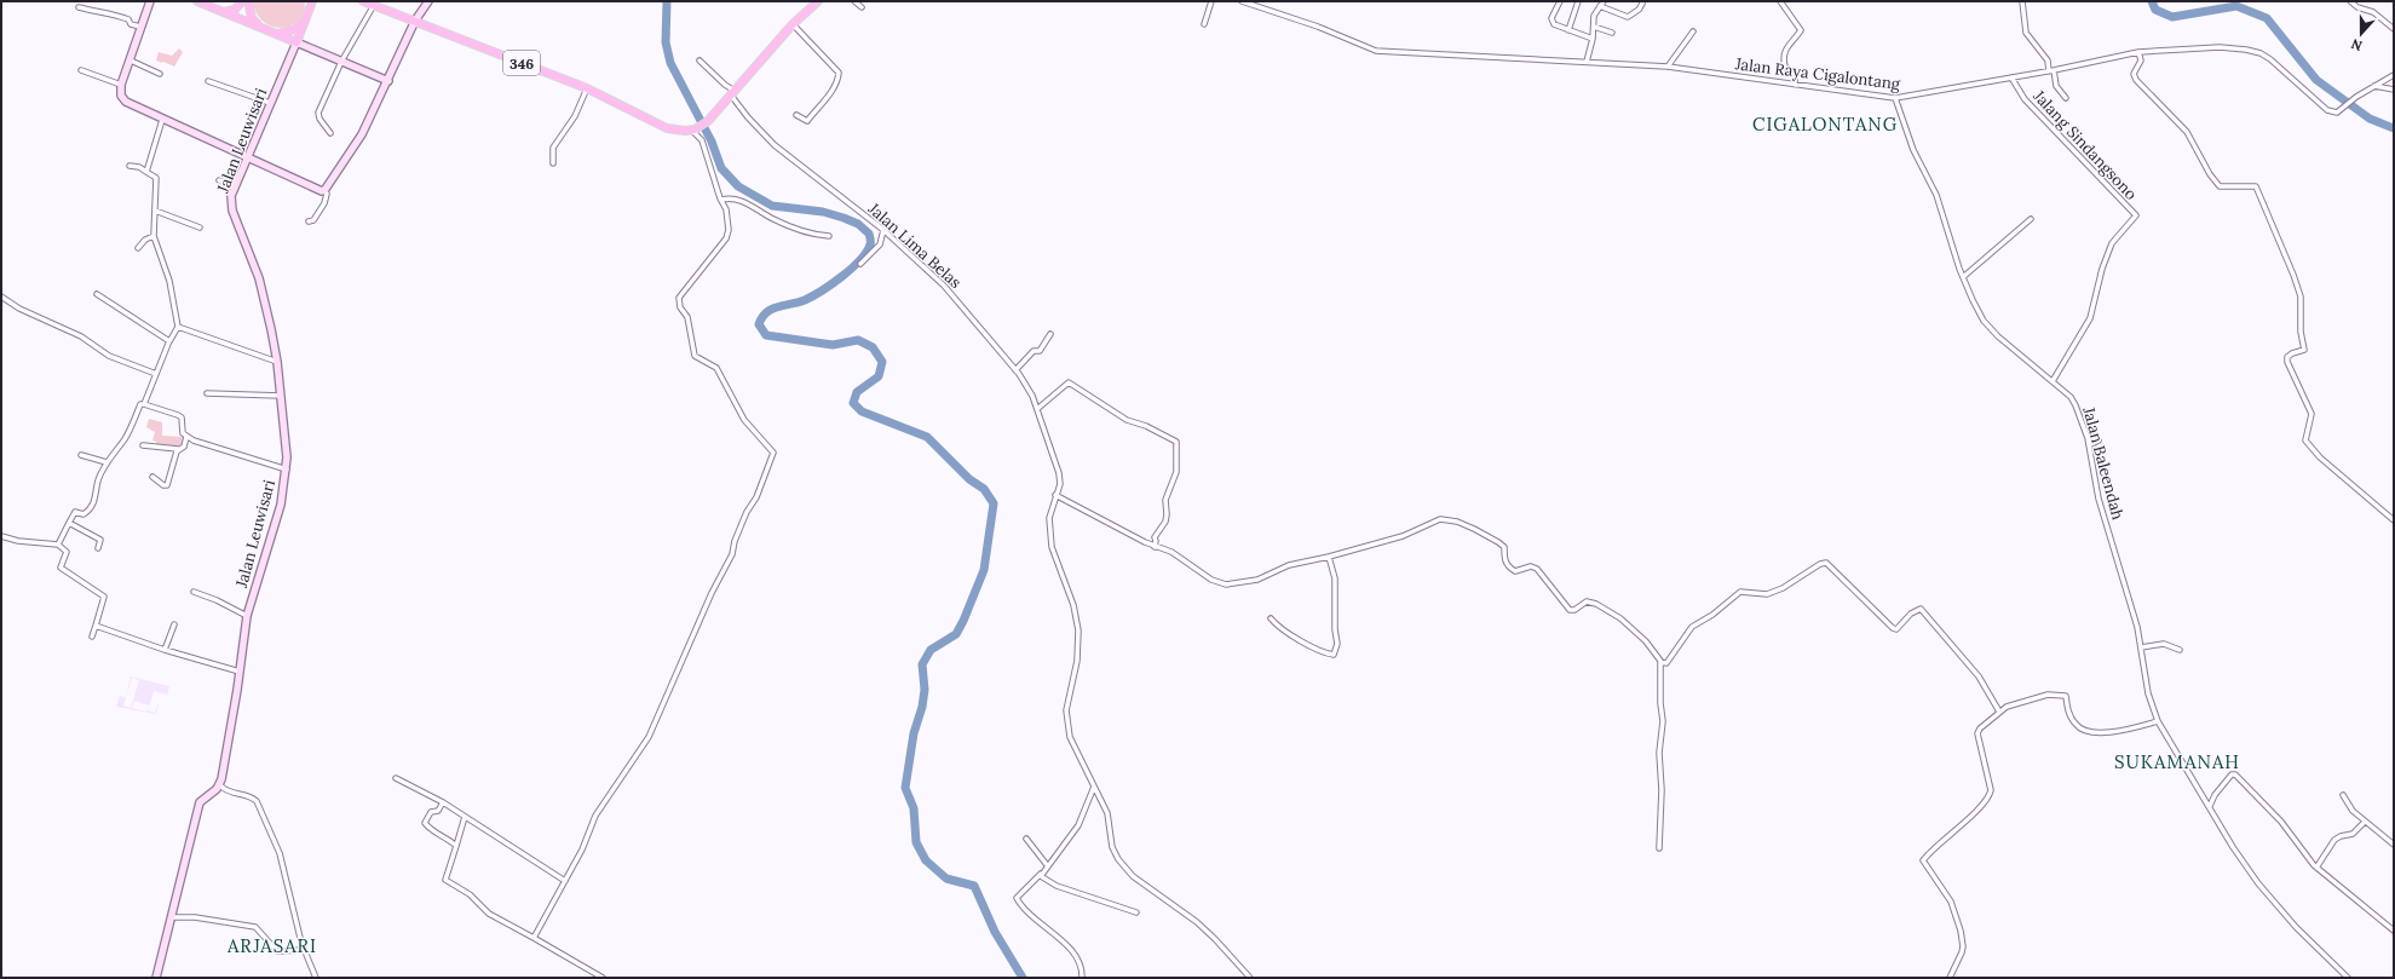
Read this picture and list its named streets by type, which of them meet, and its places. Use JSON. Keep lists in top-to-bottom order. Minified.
{"streets":{"main road":["346","Jalan Leuwisari"],"street":["Jalan Raya Cigalontang","Jalang Sindangsono","Jalan Lima Belas","Jalan Baleendah"]},"crossings":[["346","Jalan Lima Belas"],["Jalan Raya Cigalontang","Jalang Sindangsono"],["Jalan Raya Cigalontang","Jalan Baleendah"],["Jalang Sindangsono","Jalan Baleendah"]],"districts":["CIGALONTANG","SUKAMANAH","ARJASARI"],"north":"bottom"}
